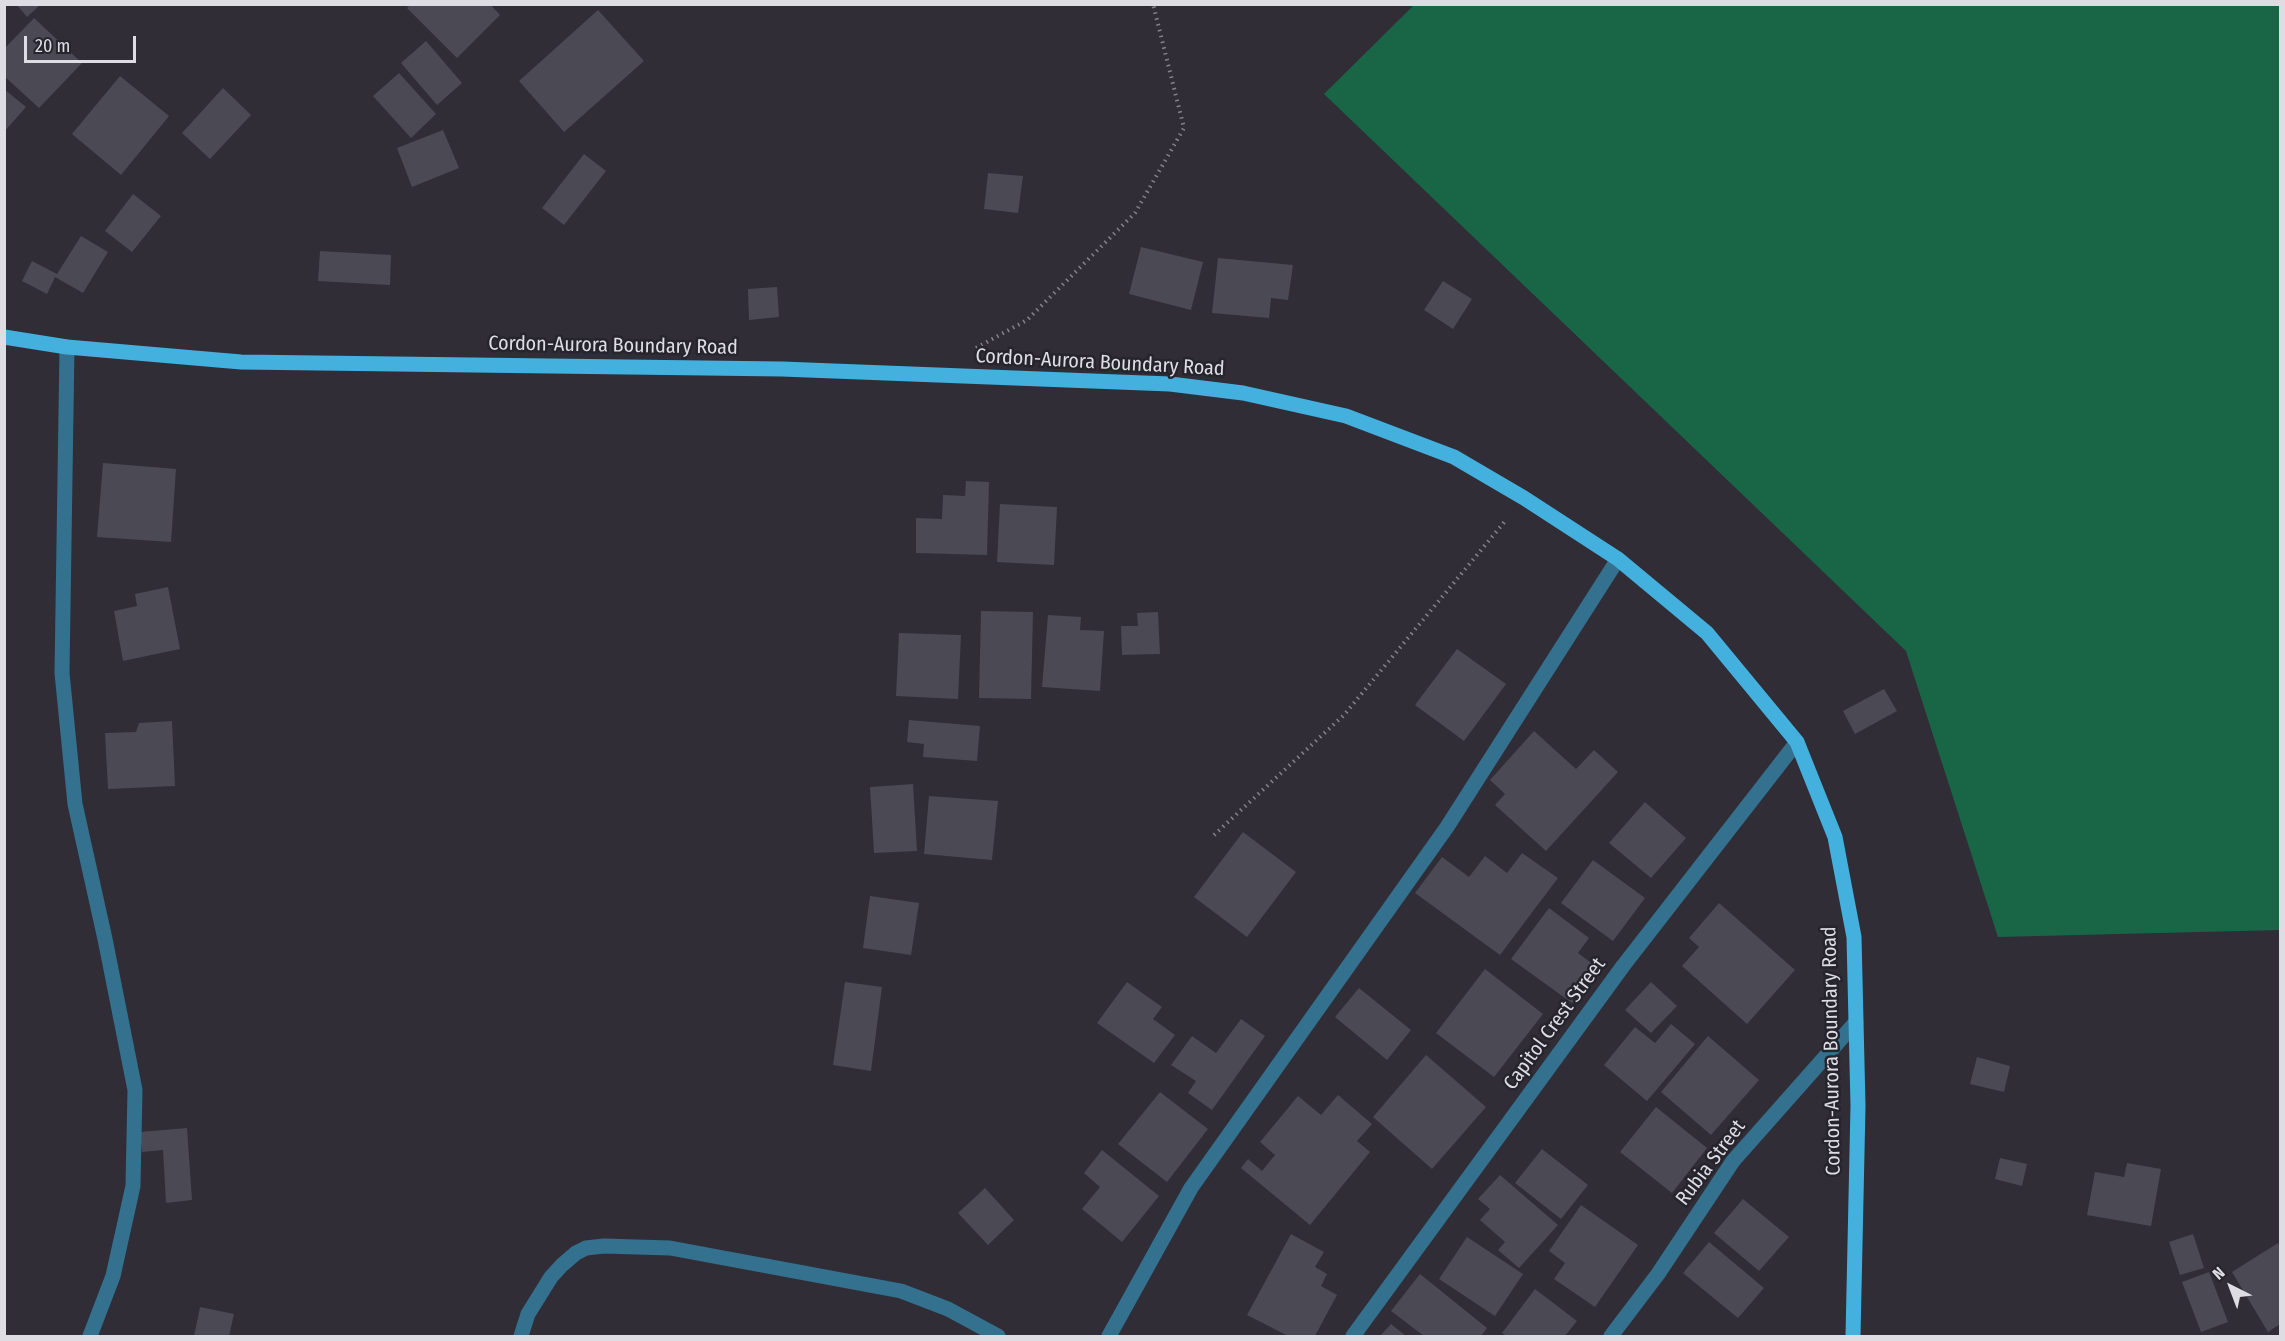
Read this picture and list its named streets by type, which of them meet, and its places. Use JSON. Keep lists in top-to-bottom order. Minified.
{"streets":{"main road":["Cordon-Aurora Boundary Road"],"street":["Capitol Crest Street","Rubia Street"]},"crossings":[["Cordon-Aurora Boundary Road","Capitol Crest Street"],["Cordon-Aurora Boundary Road","Rubia Street"]],"scale_bar":"20 m","north":"top left"}
